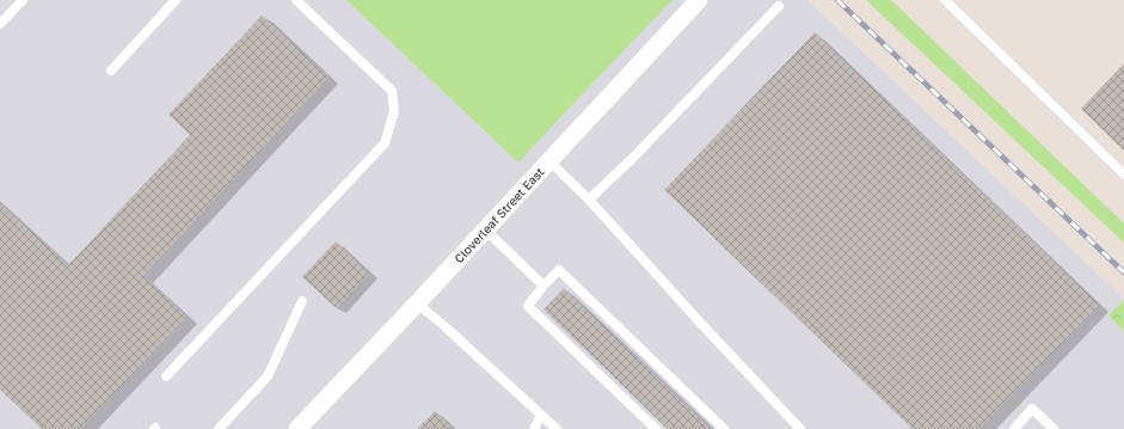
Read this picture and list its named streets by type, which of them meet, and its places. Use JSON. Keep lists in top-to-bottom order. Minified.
{"streets":{"street":["Cloverleaf Street East"]}}
